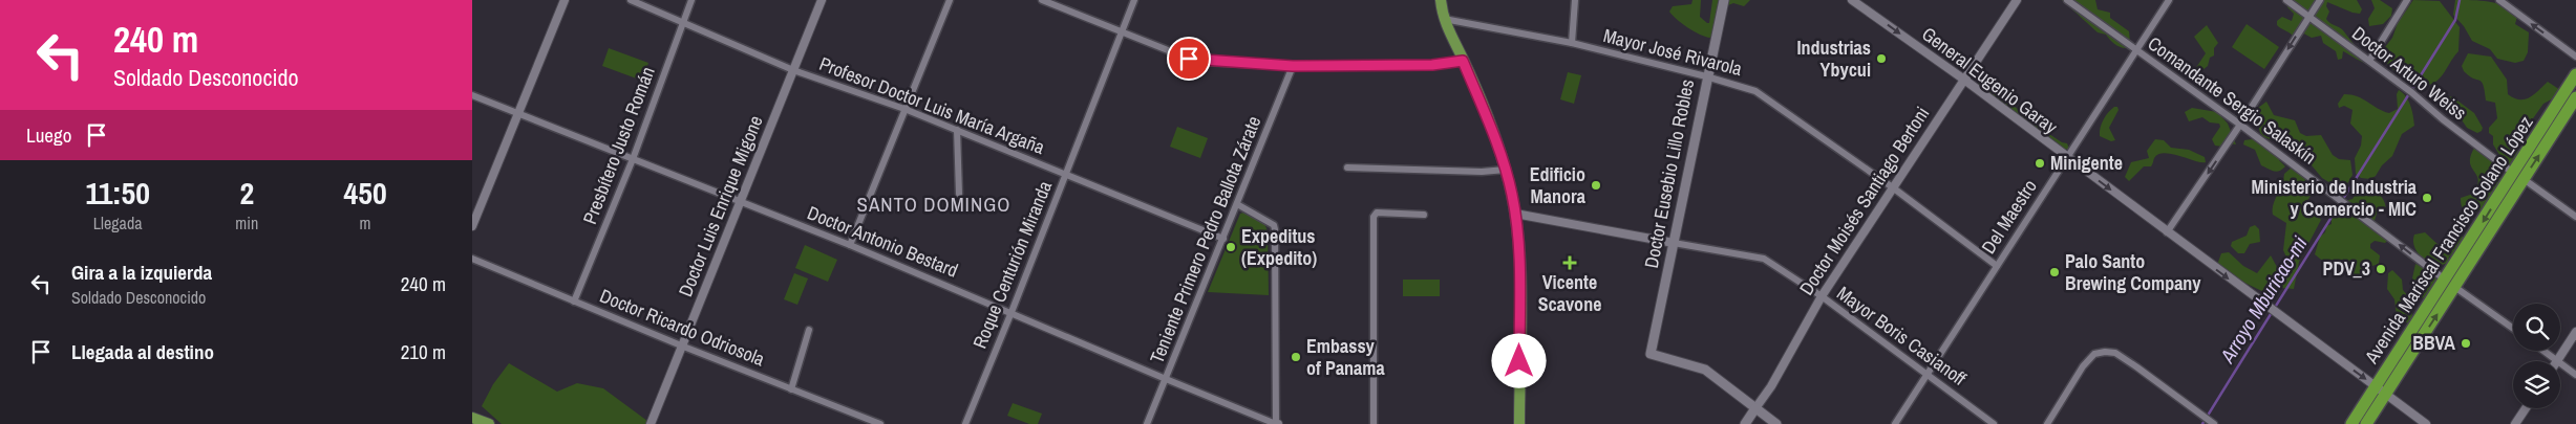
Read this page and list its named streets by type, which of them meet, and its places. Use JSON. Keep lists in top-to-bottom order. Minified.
{"streets":{"highway":["Avenida Mariscal Francisco Solano López"],"main road":["Doctor Eusebio Lillo Robles","Doctor Moisés Santiago Bertoni"],"street":["Mayor José Rivarola","Doctor Arturo Weiss","General Eugenio Garay","Comandante Sergio Salaskín","Profesor Doctor Luis María Argaña","Presbítero Justo Román","Doctor Luis Enrique Migone","Del Maestro","Teniente Primero Pedro Ballota Zárate","Doctor Antonio Bestard","Roque Centurión Miranda","Doctor Ricardo Odriosola","Mayor Boris Casianoff"]},"crossings":[["Mayor José Rivarola","Doctor Eusebio Lillo Robles"],["Mayor José Rivarola","Doctor Moisés Santiago Bertoni"],["Mayor José Rivarola","Del Maestro"],["Doctor Arturo Weiss","Avenida Mariscal Francisco Solano López"],["General Eugenio Garay","Doctor Moisés Santiago Bertoni"],["General Eugenio Garay","Del Maestro"],["General Eugenio Garay","Avenida Mariscal Francisco Solano López"],["Comandante Sergio Salaskín","Del Maestro"],["Comandante Sergio Salaskín","Avenida Mariscal Francisco Solano López"],["Profesor Doctor Luis María Argaña","Presbítero Justo Román"],["Profesor Doctor Luis María Argaña","Doctor Luis Enrique Migone"],["Profesor Doctor Luis María Argaña","Teniente Primero Pedro Ballota Zárate"],["Profesor Doctor Luis María Argaña","Roque Centurión Miranda"],["Presbítero Justo Román","Doctor Antonio Bestard"],["Presbítero Justo Román","Doctor Ricardo Odriosola"],["Doctor Eusebio Lillo Robles","Doctor Moisés Santiago Bertoni"],["Doctor Eusebio Lillo Robles","Mayor Boris Casianoff"],["Doctor Moisés Santiago Bertoni","Mayor Boris Casianoff"],["Doctor Luis Enrique Migone","Doctor Antonio Bestard"],["Doctor Luis Enrique Migone","Doctor Ricardo Odriosola"],["Del Maestro","Mayor Boris Casianoff"],["Teniente Primero Pedro Ballota Zárate","Doctor Antonio Bestard"],["Doctor Antonio Bestard","Roque Centurión Miranda"]],"one_way":["General Eugenio Garay","Comandante Sergio Salaskín"],"districts":["SANTO DOMINGO"],"water":["Arroyo Mburicao-mi"],"places":{"other":["Industrias Ybycui","Minigente","Edificio Manora","Ministerio de Industria y Comercio - MIC","Expeditus (Expedito)","PDV_3","Palo Santo Brewing Company","BBVA","Embassy of Panama"],"health":["Vicente Scavone"]},"page":{"turn":["240 m","Soldado Desconocido"],"then":"Luego","eta":["11:50","Llegada","2","min","450","m"],"list":[{"name":"Gira a la izquierda","note":"Soldado Desconocido","value":"240 m"},{"name":"Llegada al destino","value":"210 m"}]}}
